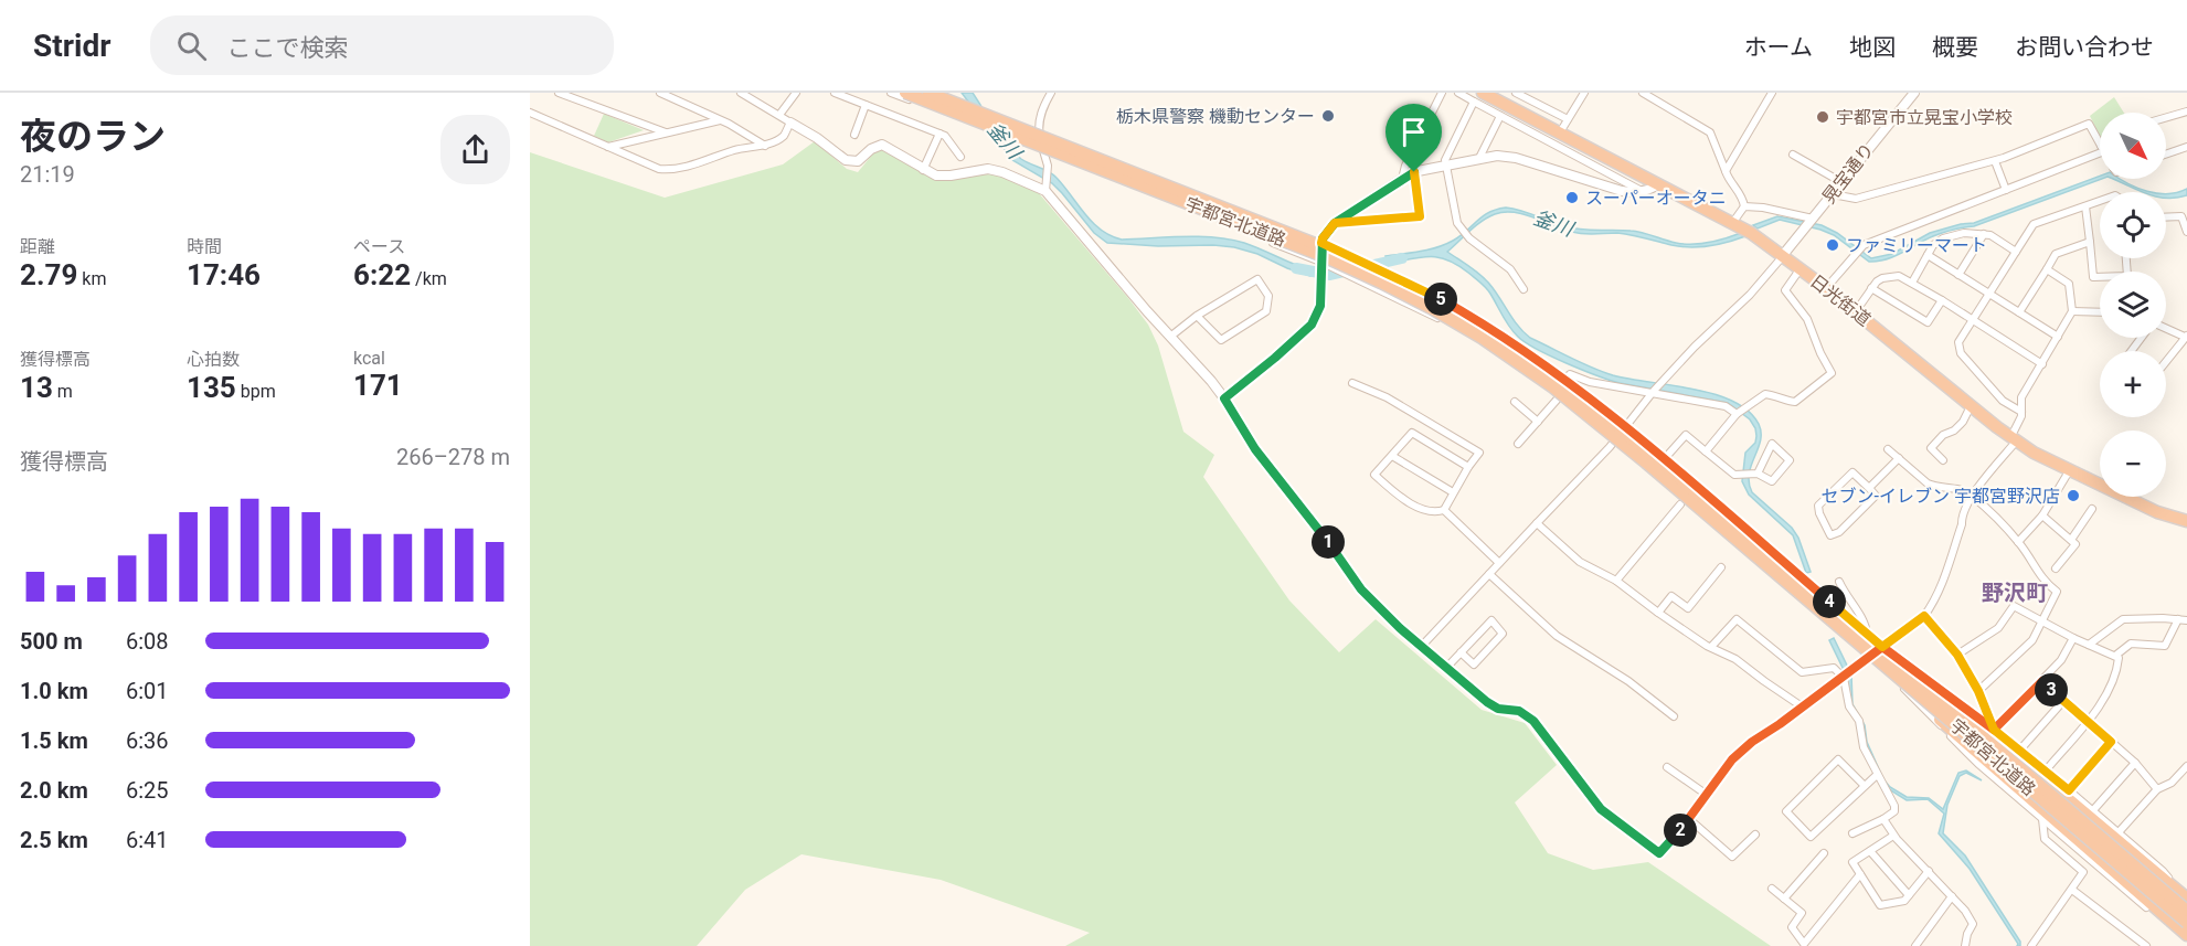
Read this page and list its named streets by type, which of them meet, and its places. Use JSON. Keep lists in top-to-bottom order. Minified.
{"streets":{"highway":["宇都宮北道路","日光街道"],"street":["晃宝通り"]},"crossings":[["晃宝通り","日光街道"]],"districts":["野沢町"],"water":["釜川"],"places":["栃木県警察 機動センター","宇都宮市立晃宝小学校","スーパーオータニ","ファミリーマート","セブン-イレブン 宇都宮野沢店"],"north":"bottom right","page":{"header":"Stridr","search":"ここで検索","nav":["ホーム","地図","概要","お問い合わせ"],"heading":["夜のラン","21:19"],"map_buttons":["+","−"],"stats":[["距離","2.79 km"],["時間","17:46"],["ペース","6:22 /km"],["獲得標高","13 m"],["心拍数","135 bpm"],["kcal","171"]],"pins":["5","1","4","3","2"],"chart":["獲得標高","266–278 m"],"list":[{"name":"500 m","note":"6:08"},{"name":"1.0 km","note":"6:01"},{"name":"1.5 km","note":"6:36"},{"name":"2.0 km","note":"6:25"},{"name":"2.5 km","note":"6:41"}]}}
